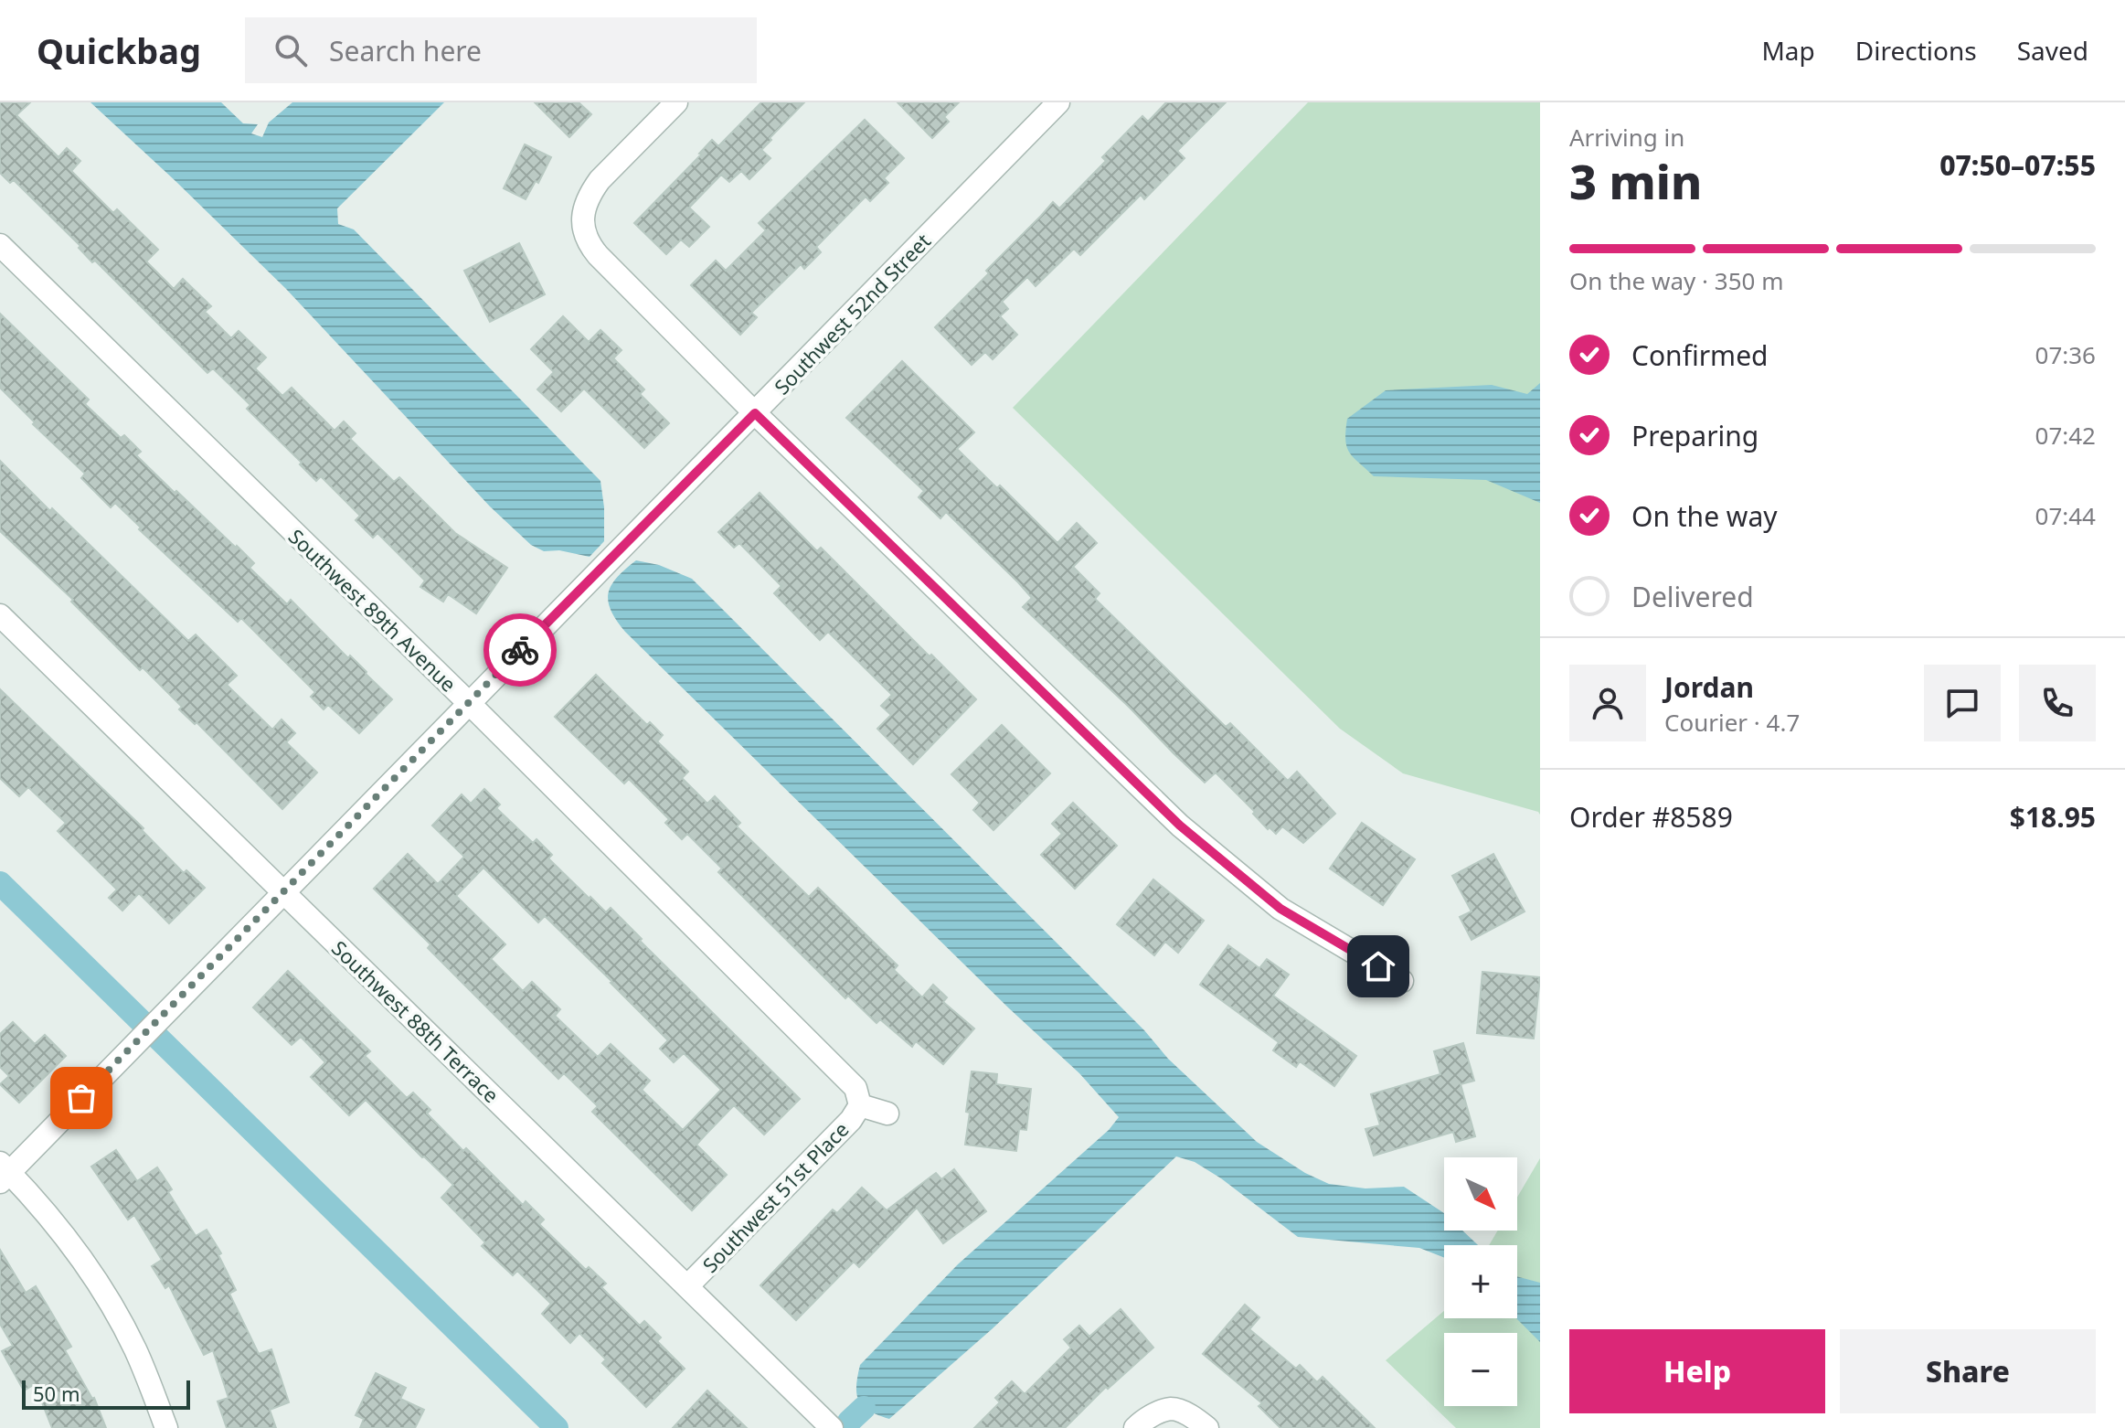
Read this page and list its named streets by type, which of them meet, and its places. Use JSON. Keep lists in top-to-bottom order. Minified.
{"streets":{"street":["Southwest 52nd Street","Southwest 89th Avenue","Southwest 88th Terrace","Southwest 51st Place"]},"crossings":[["Southwest 52nd Street","Southwest 89th Avenue"],["Southwest 52nd Street","Southwest 88th Terrace"],["Southwest 89th Avenue","Southwest 51st Place"],["Southwest 88th Terrace","Southwest 51st Place"]],"scale_bar":"50 m","north":"bottom right","page":{"header":"Quickbag","search":"Search here","nav":["Map","Directions","Saved"],"heading":["3 min","Arriving in","07:50–07:55"],"panel":["Jordan","Courier · 4.7","Order #8589","$18.95"],"bar":"On the way · 350 m","list":[["Confirmed","07:36"],["Preparing","07:42"],["On the way","07:44"],"Delivered"],"map_buttons":["+","−"],"buttons":["Help","Share"],"scale":"50 m"}}
